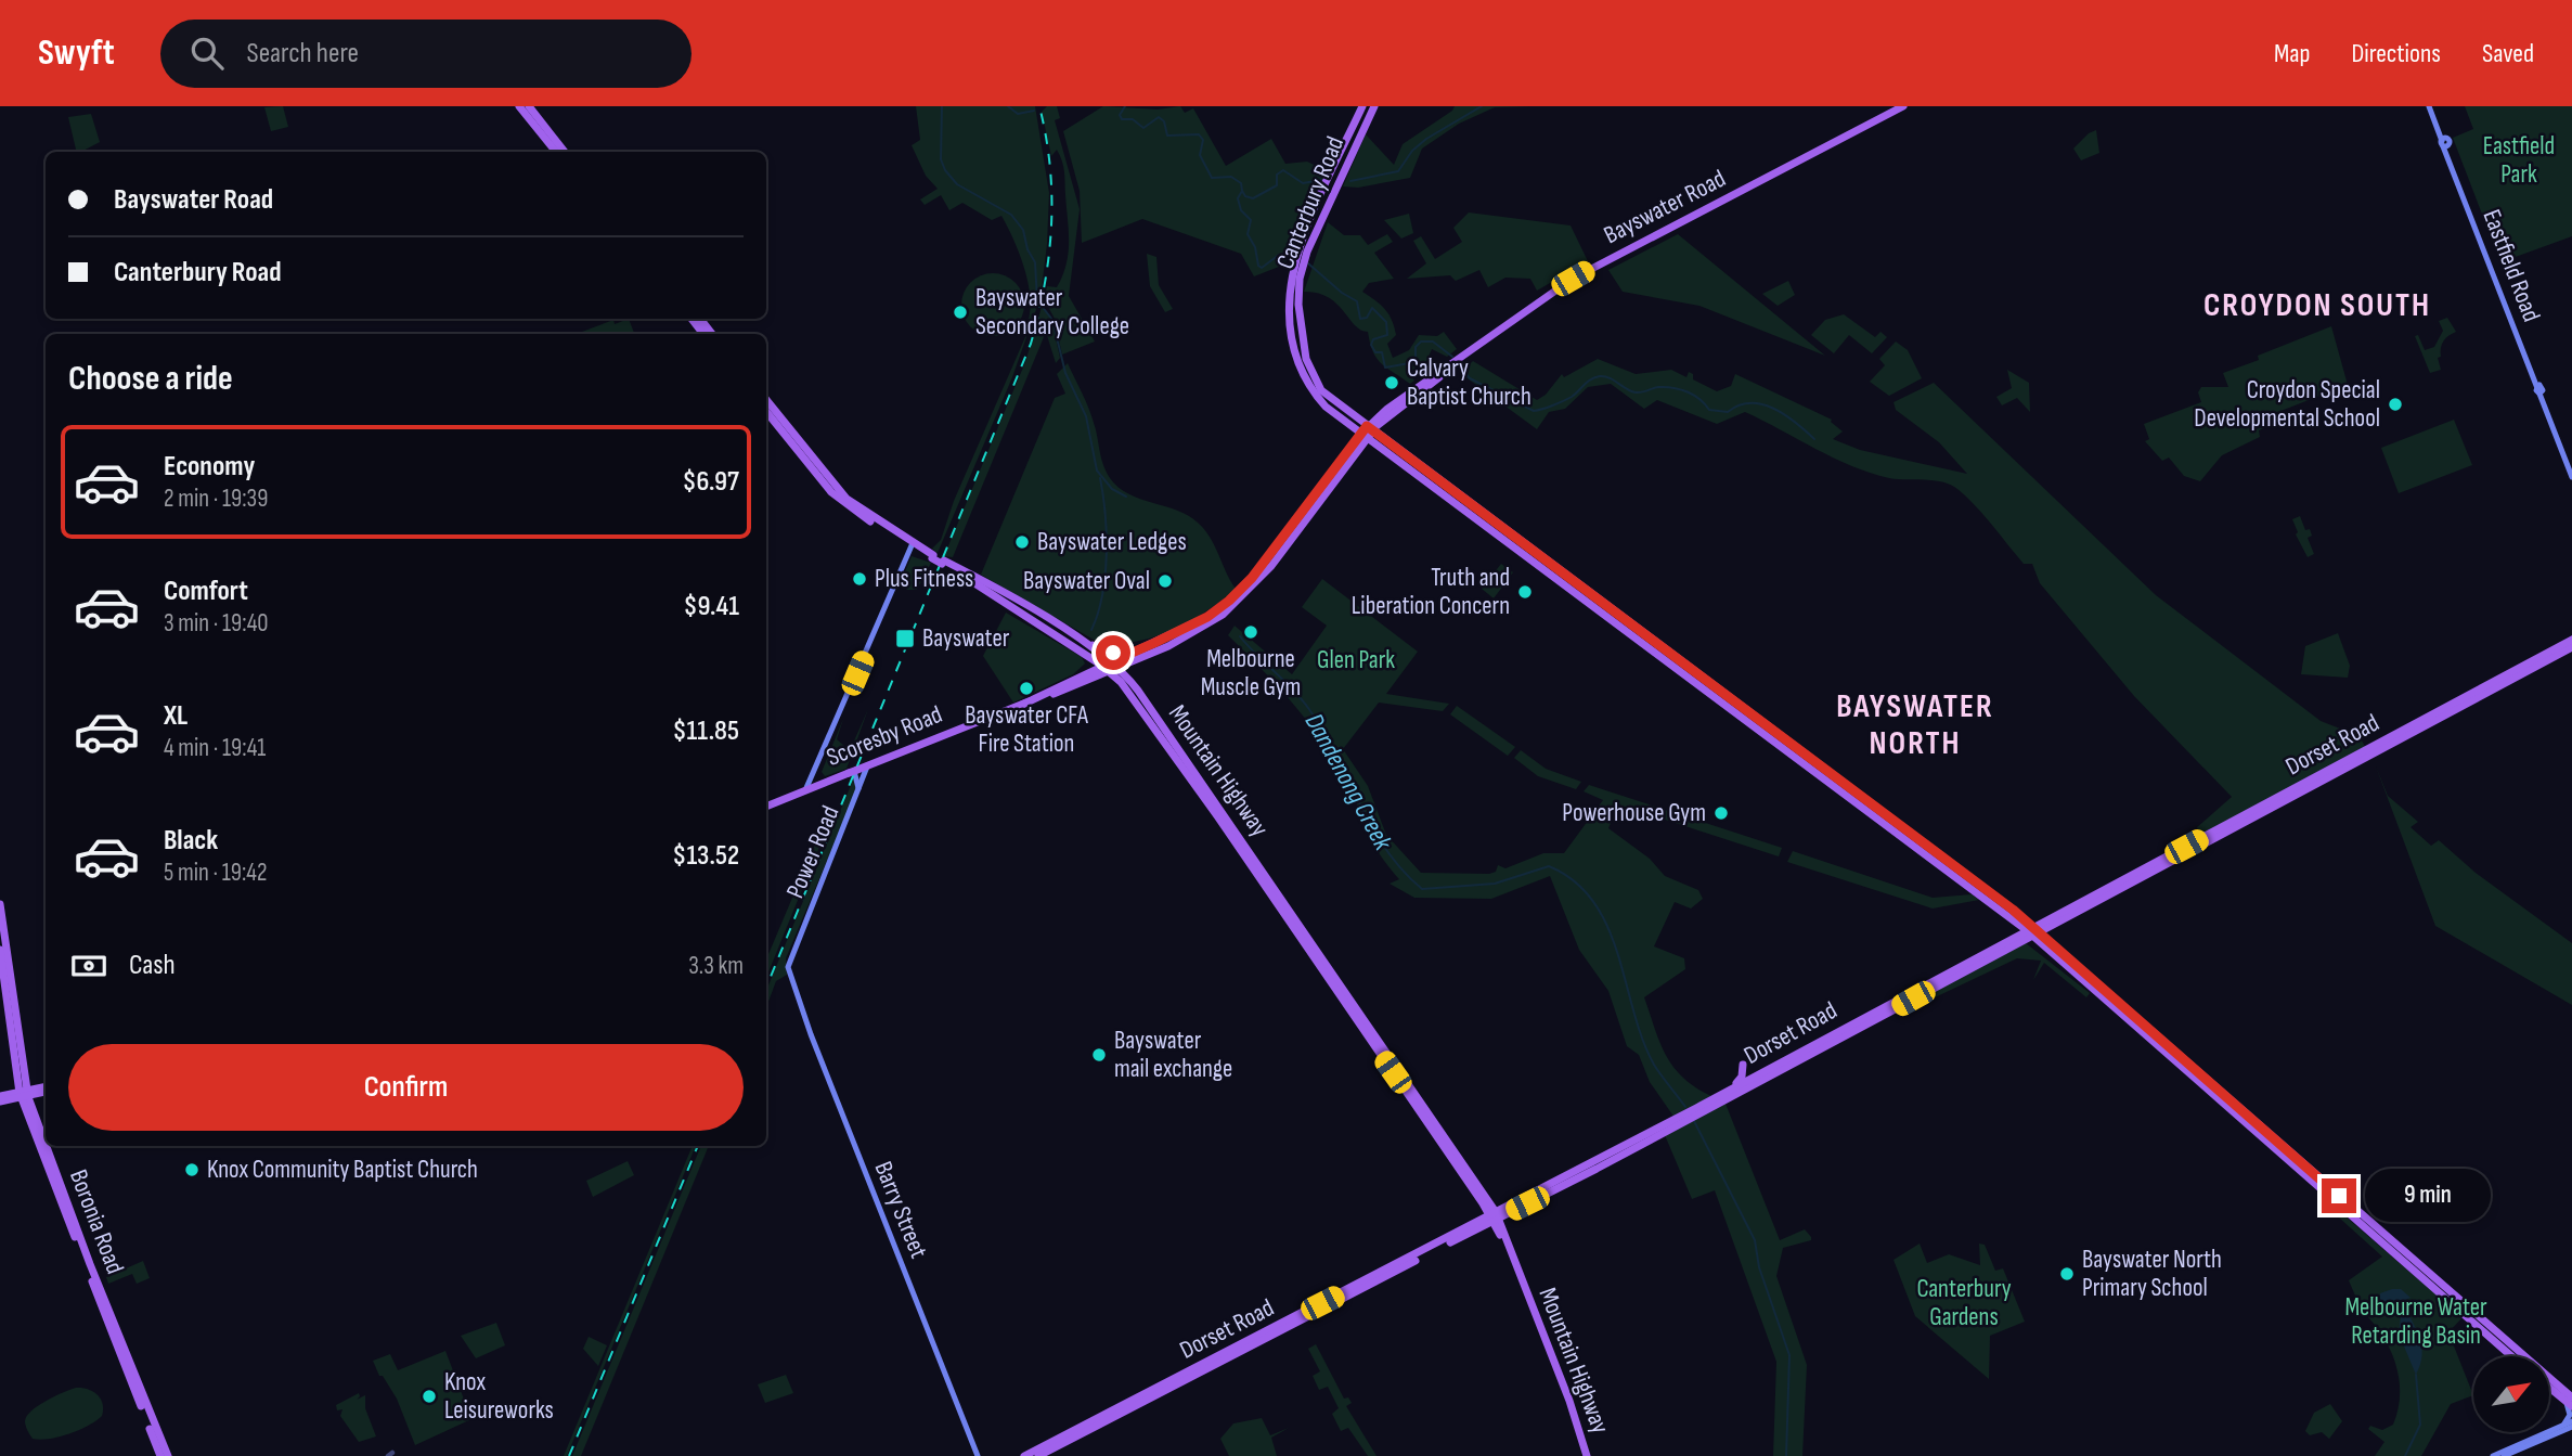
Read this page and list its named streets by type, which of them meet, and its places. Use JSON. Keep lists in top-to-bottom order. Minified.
{"streets":{"main road":["Canterbury Road","Bayswater Road","Eastfield Road","Scoresby Road","Dorset Road","Mountain Highway","Power Road","Barry Street","Boronia Road"]},"crossings":[["Canterbury Road","Bayswater Road"],["Canterbury Road","Dorset Road"],["Bayswater Road","Scoresby Road"],["Bayswater Road","Mountain Highway"],["Scoresby Road","Mountain Highway"],["Scoresby Road","Power Road"],["Dorset Road","Mountain Highway"],["Power Road","Barry Street"]],"districts":["CROYDON SOUTH","BAYSWATER NORTH"],"water":["Dandenong Creek"],"parks":["Eastfield Park","Glen Park","Canterbury Gardens","Melbourne Water Retarding Basin"],"places":{"other":["Bayswater Secondary College","Calvary Baptist Church","Croydon Special Developmental School","Bayswater Ledges","Plus Fitness","Bayswater Oval","Truth and Liberation Concern","Melbourne Muscle Gym","Bayswater CFA Fire Station","Powerhouse Gym","Bayswater mail exchange","Knox Community Baptist Church","Bayswater North Primary School","Knox Leisureworks"],"transit":["Bayswater"]},"north":"top right","page":{"header":"Swyft","search":"Search here","nav":["Map","Directions","Saved"],"banner":["Bayswater Road","Canterbury Road"],"heading":"Choose a ride","list":[{"name":"Economy","note":"2 min · 19:39","value":"$6.97"},{"name":"Comfort","note":"3 min · 19:40","value":"$9.41"},{"name":"XL","note":"4 min · 19:41","value":"$11.85"},{"name":"Black","note":"5 min · 19:42","value":"$13.52"}],"pay":["Cash","3.3 km"],"buttons":"Confirm","bubble":"9 min"}}
